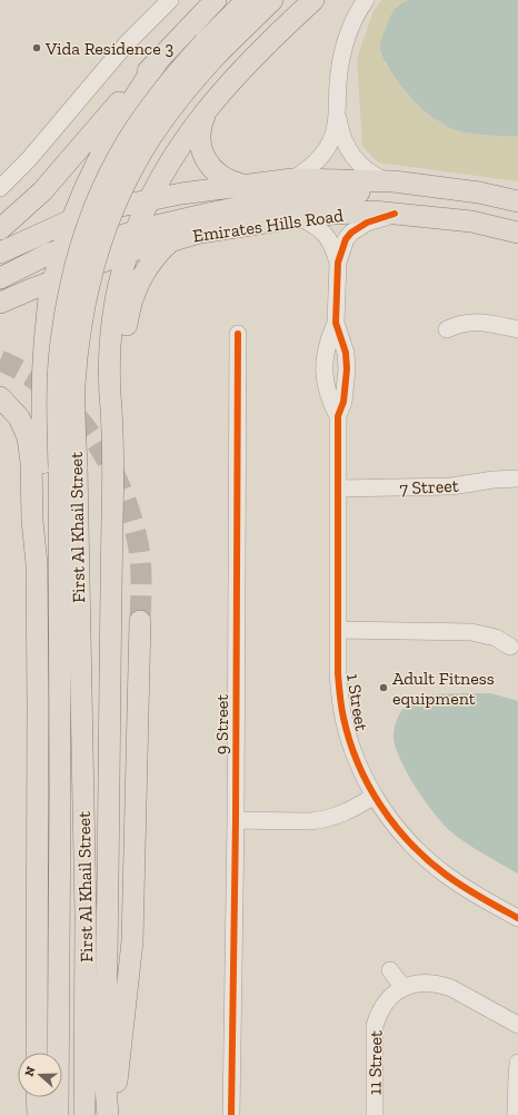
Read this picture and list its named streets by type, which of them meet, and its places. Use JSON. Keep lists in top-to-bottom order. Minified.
{"streets":{"main road":["Emirates Hills Road","First Al Khail Street"],"street":["7 Street","1 Street","9 Street","11 Street"]},"crossings":[["7 Street","1 Street"]],"places":["Vida Residence 3","Adult Fitness equipment"],"north":"left"}
